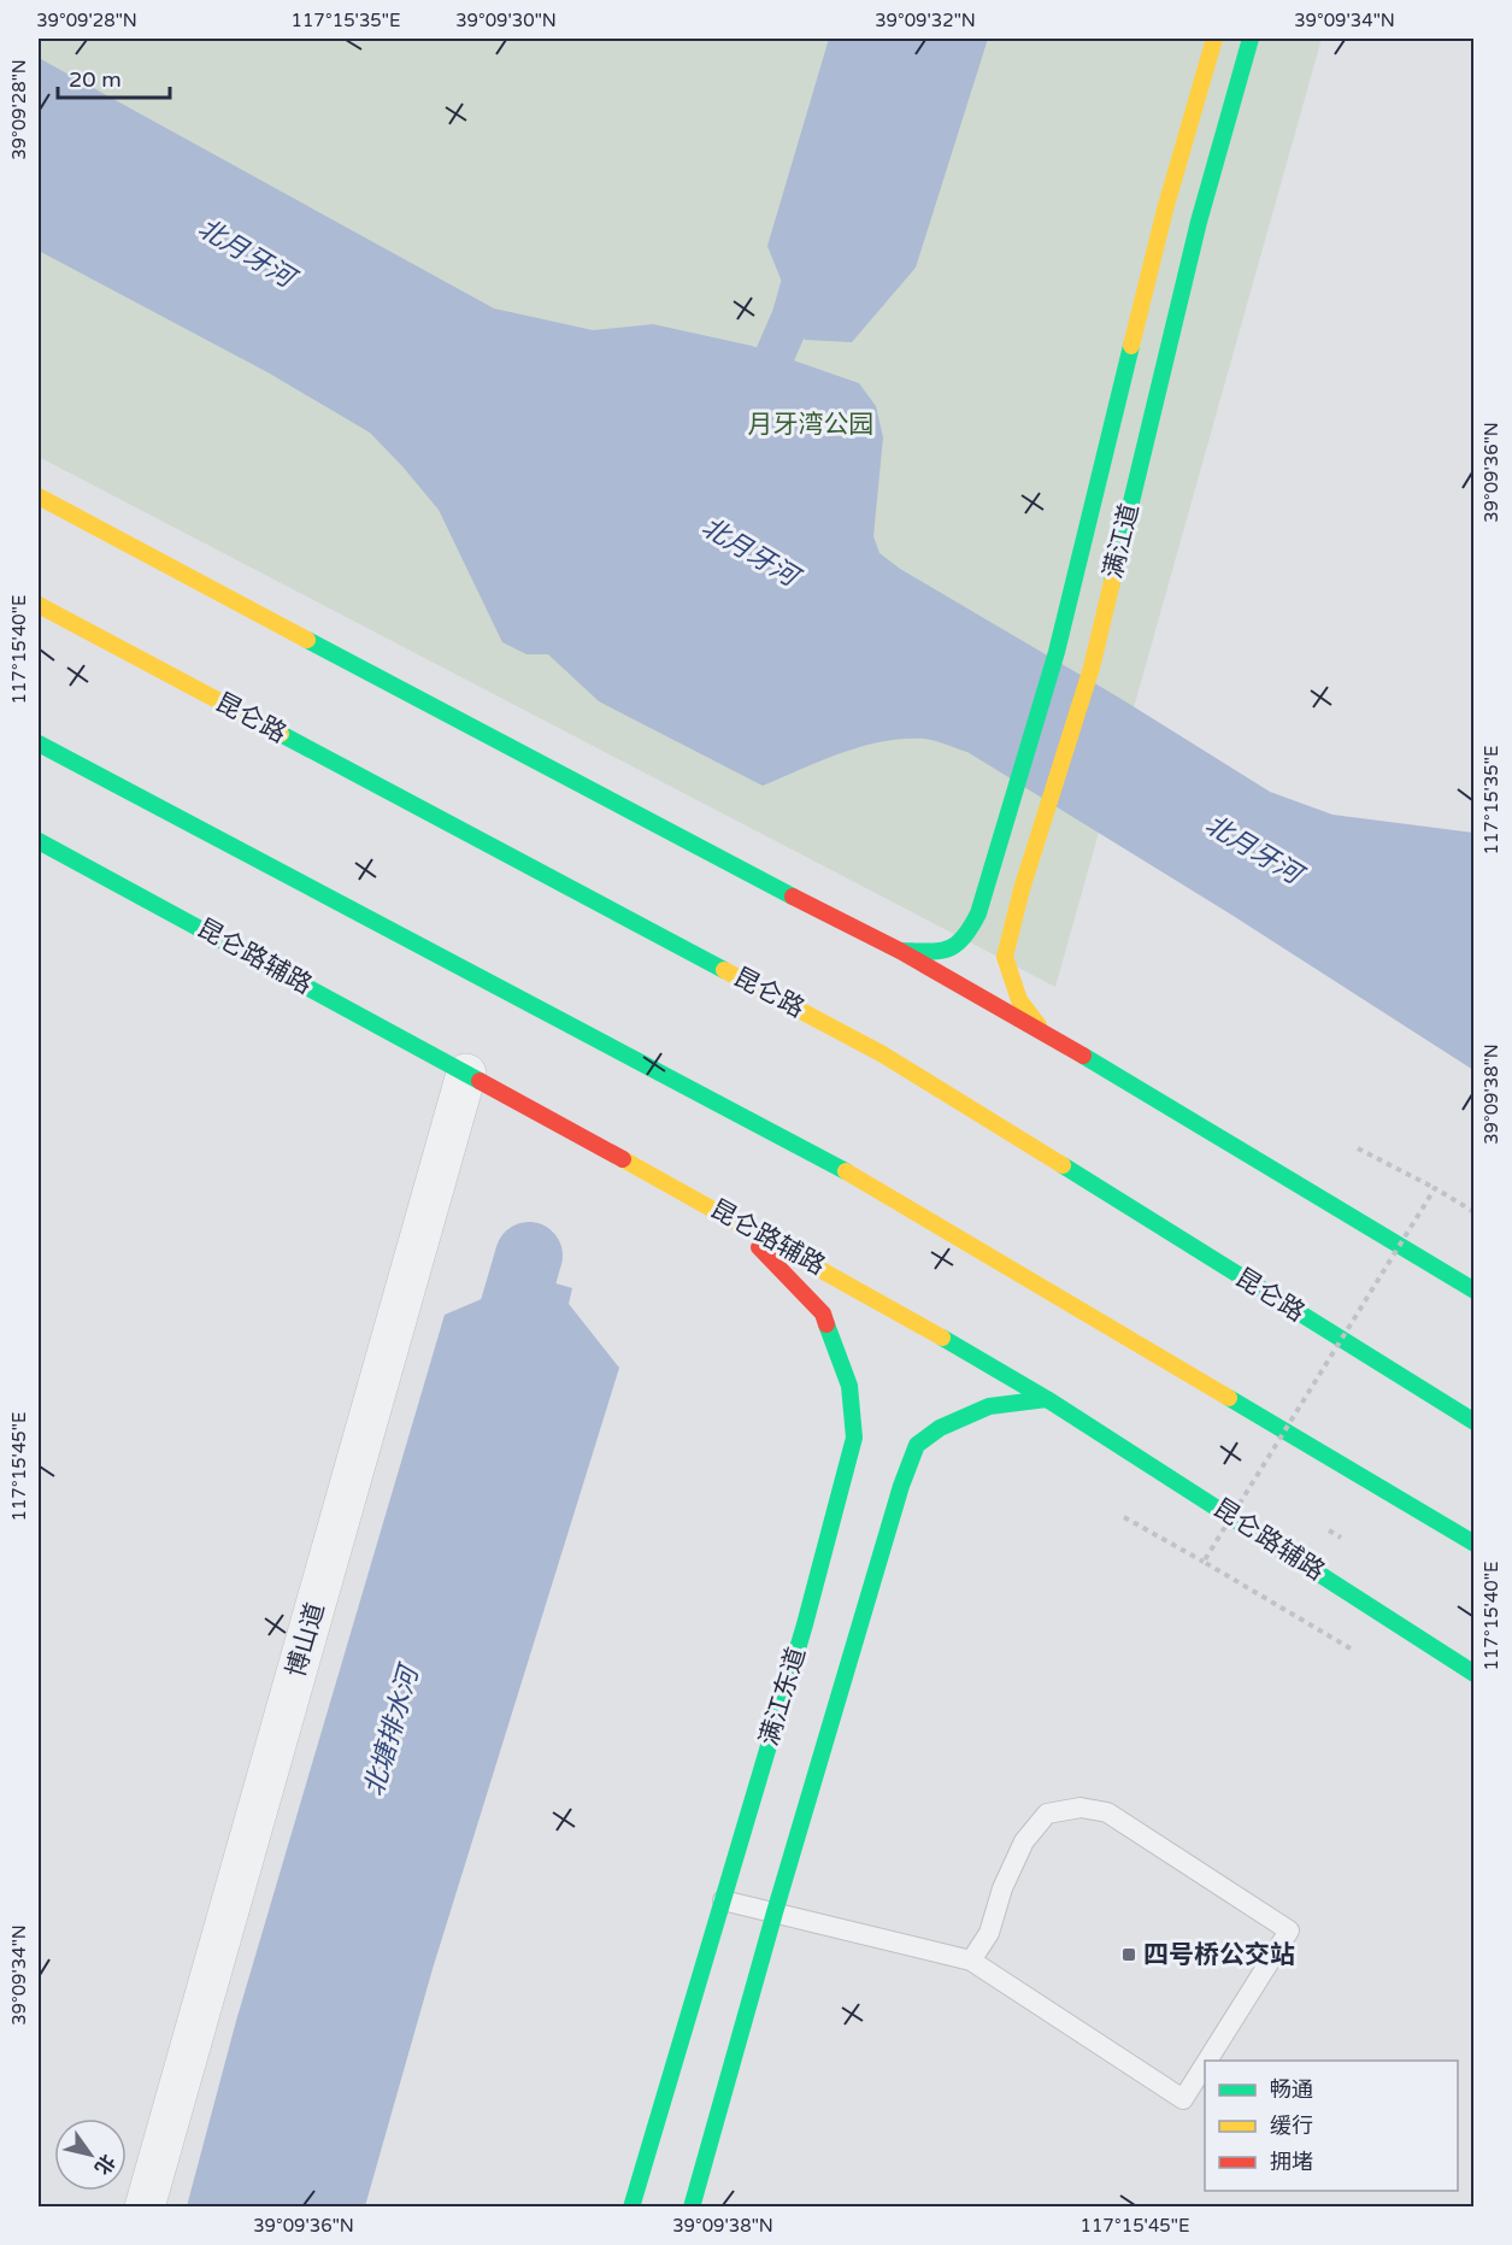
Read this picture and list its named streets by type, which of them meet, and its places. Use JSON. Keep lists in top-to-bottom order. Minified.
{"streets":{"main road":["满江道","昆仑路","昆仑路辅路","满江东道"],"street":["博山道"]},"crossings":[["昆仑路辅路","博山道"],["昆仑路辅路","满江东道"]],"water":["北月牙河","北塘排水河"],"parks":["月牙湾公园"],"places":{"transit":["四号桥公交站"]},"legend":["畅通","缓行","拥堵"],"scale_bar":"20 m","north":"bottom right","coordinates":["39°09'28\"N","117°15'35\"E","39°09'30\"N","39°09'32\"N","39°09'34\"N","39°09'36\"N","117°15'40\"E","39°09'38\"N","117°15'45\"E"]}
